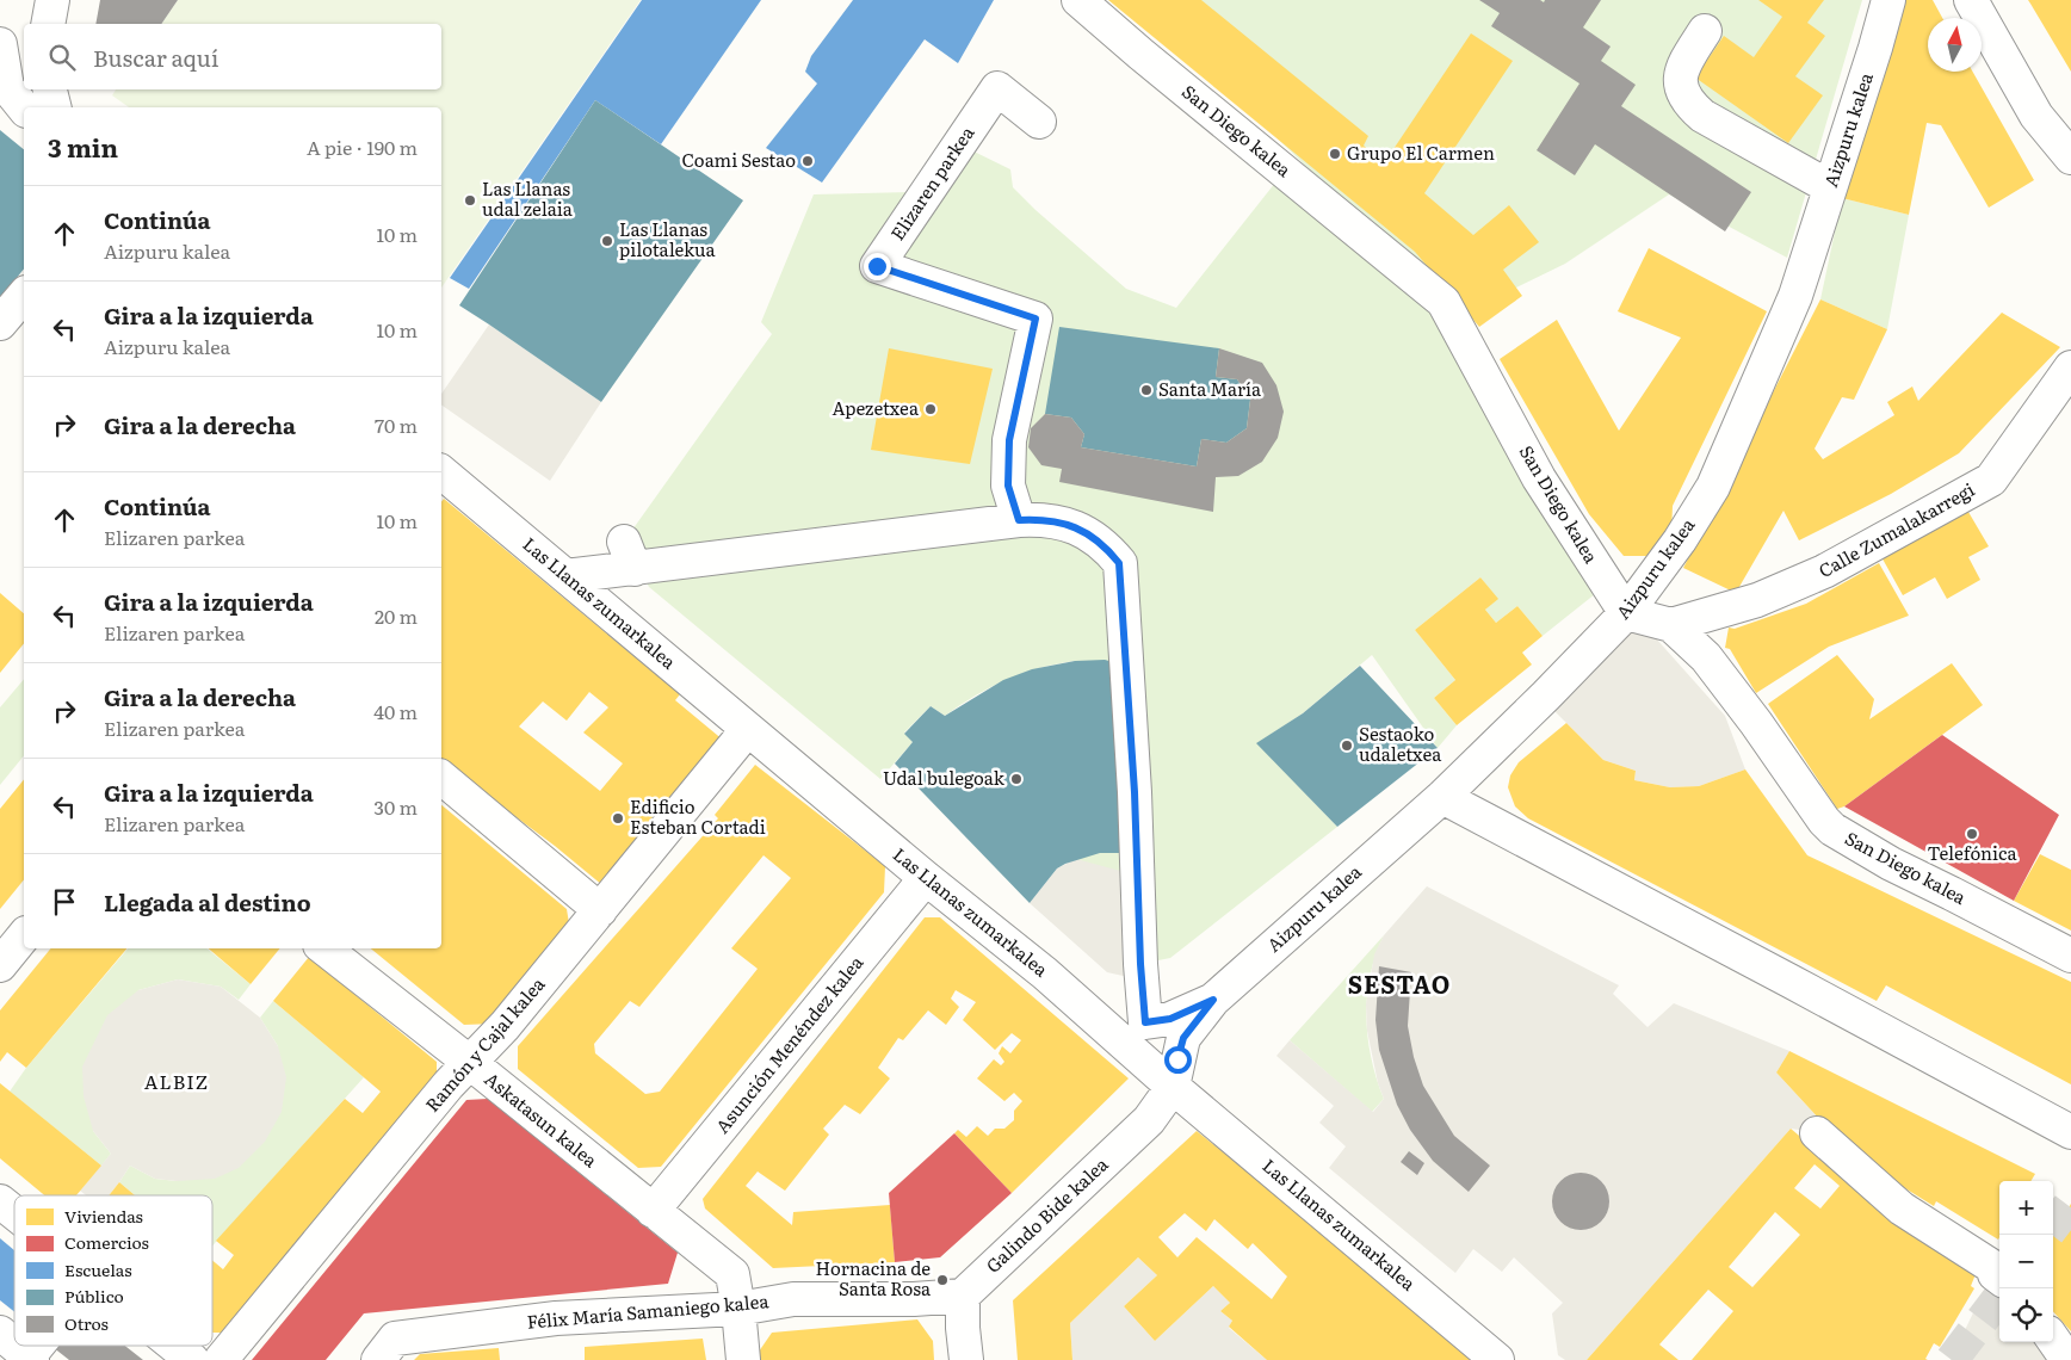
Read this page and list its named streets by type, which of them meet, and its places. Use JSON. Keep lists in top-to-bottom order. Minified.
{"streets":{"street":["Aizpuru kalea","San Diego kalea","Elizaren parkea","Calle Zumalakarregi","Las Llanas zumarkalea","Ramón y Cajal kalea","Asunción Menéndez kalea","Askatasun kalea","Galindo Bide kalea","Félix María Samaniego kalea"]},"crossings":[["Aizpuru kalea","San Diego kalea"],["Aizpuru kalea","Elizaren parkea"],["Aizpuru kalea","Las Llanas zumarkalea"],["Aizpuru kalea","Galindo Bide kalea"],["San Diego kalea","Calle Zumalakarregi"],["Las Llanas zumarkalea","Ramón y Cajal kalea"],["Las Llanas zumarkalea","Asunción Menéndez kalea"],["Las Llanas zumarkalea","Galindo Bide kalea"],["Ramón y Cajal kalea","Askatasun kalea"],["Asunción Menéndez kalea","Askatasun kalea"],["Askatasun kalea","Félix María Samaniego kalea"],["Galindo Bide kalea","Félix María Samaniego kalea"]],"districts":["SESTAO","ALBIZ"],"places":["Grupo El Carmen","Coami Sestao","Las Llanas udal zelaia","Las Llanas pilotalekua","Santa María","Apezetxea","Sestaoko udaletxea","Udal bulegoak","Edificio Esteban Cortadi","Telefónica","Hornacina de Santa Rosa"],"legend":["Viviendas","Comercios","Escuelas","Público","Otros"],"north":"top","page":{"search":"Buscar aquí","heading":["3 min","A pie · 190 m"],"list":[["Continúa","Aizpuru kalea","10 m"],["Gira a la izquierda","Aizpuru kalea","10 m"],["Gira a la derecha","70 m"],["Continúa","Elizaren parkea","10 m"],["Gira a la izquierda","Elizaren parkea","20 m"],["Gira a la derecha","Elizaren parkea","40 m"],["Gira a la izquierda","Elizaren parkea","30 m"],"Llegada al destino"],"map_buttons":["+","−"]}}
